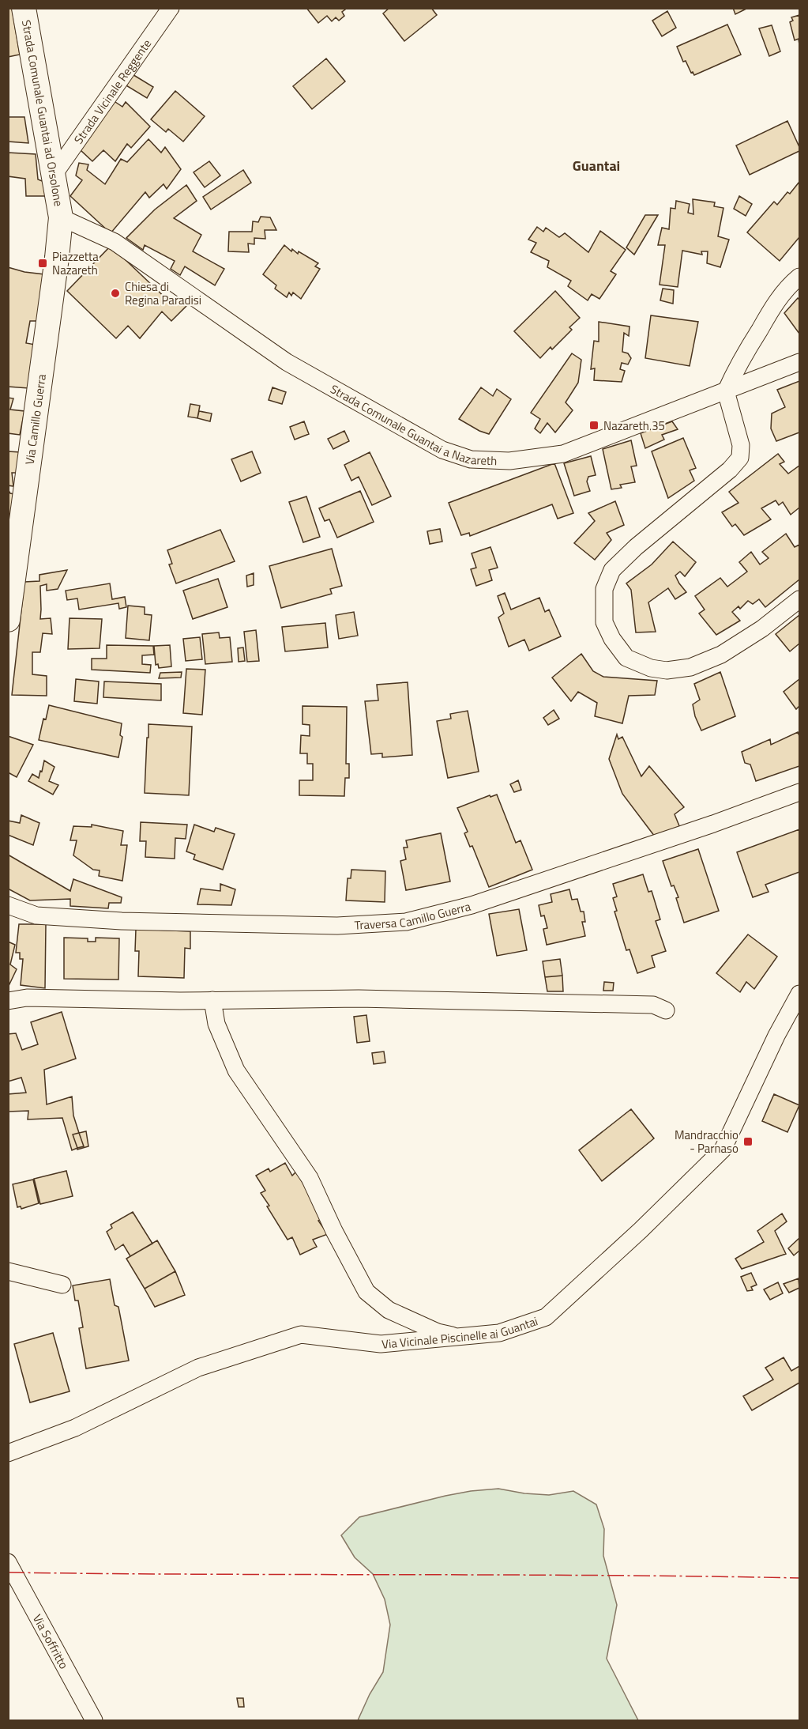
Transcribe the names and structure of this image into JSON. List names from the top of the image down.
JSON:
{
  "streets": {
    "street": [
      "Strada Vicinale Reggente",
      "Strada Comunale Guantai ad Orsolone",
      "Via Camillo Guerra",
      "Strada Comunale Guantai a Nazareth",
      "Traversa Camillo Guerra",
      "Via Vicinale Piscinelle ai Guantai",
      "Via Soffritto"
    ]
  },
  "crossings": [
    ["Strada Vicinale Reggente", "Strada Comunale Guantai ad Orsolone"],
    ["Strada Comunale Guantai ad Orsolone", "Via Camillo Guerra"],
    ["Strada Comunale Guantai ad Orsolone", "Strada Comunale Guantai a Nazareth"],
    ["Via Camillo Guerra", "Strada Comunale Guantai a Nazareth"]
  ],
  "districts": ["Guantai"],
  "places": {
    "transit": ["Piazzetta Nazareth", "Nazareth 35", "Mandracchio - Parnaso"],
    "other": ["Chiesa di Regina Paradisi"]
  }
}
